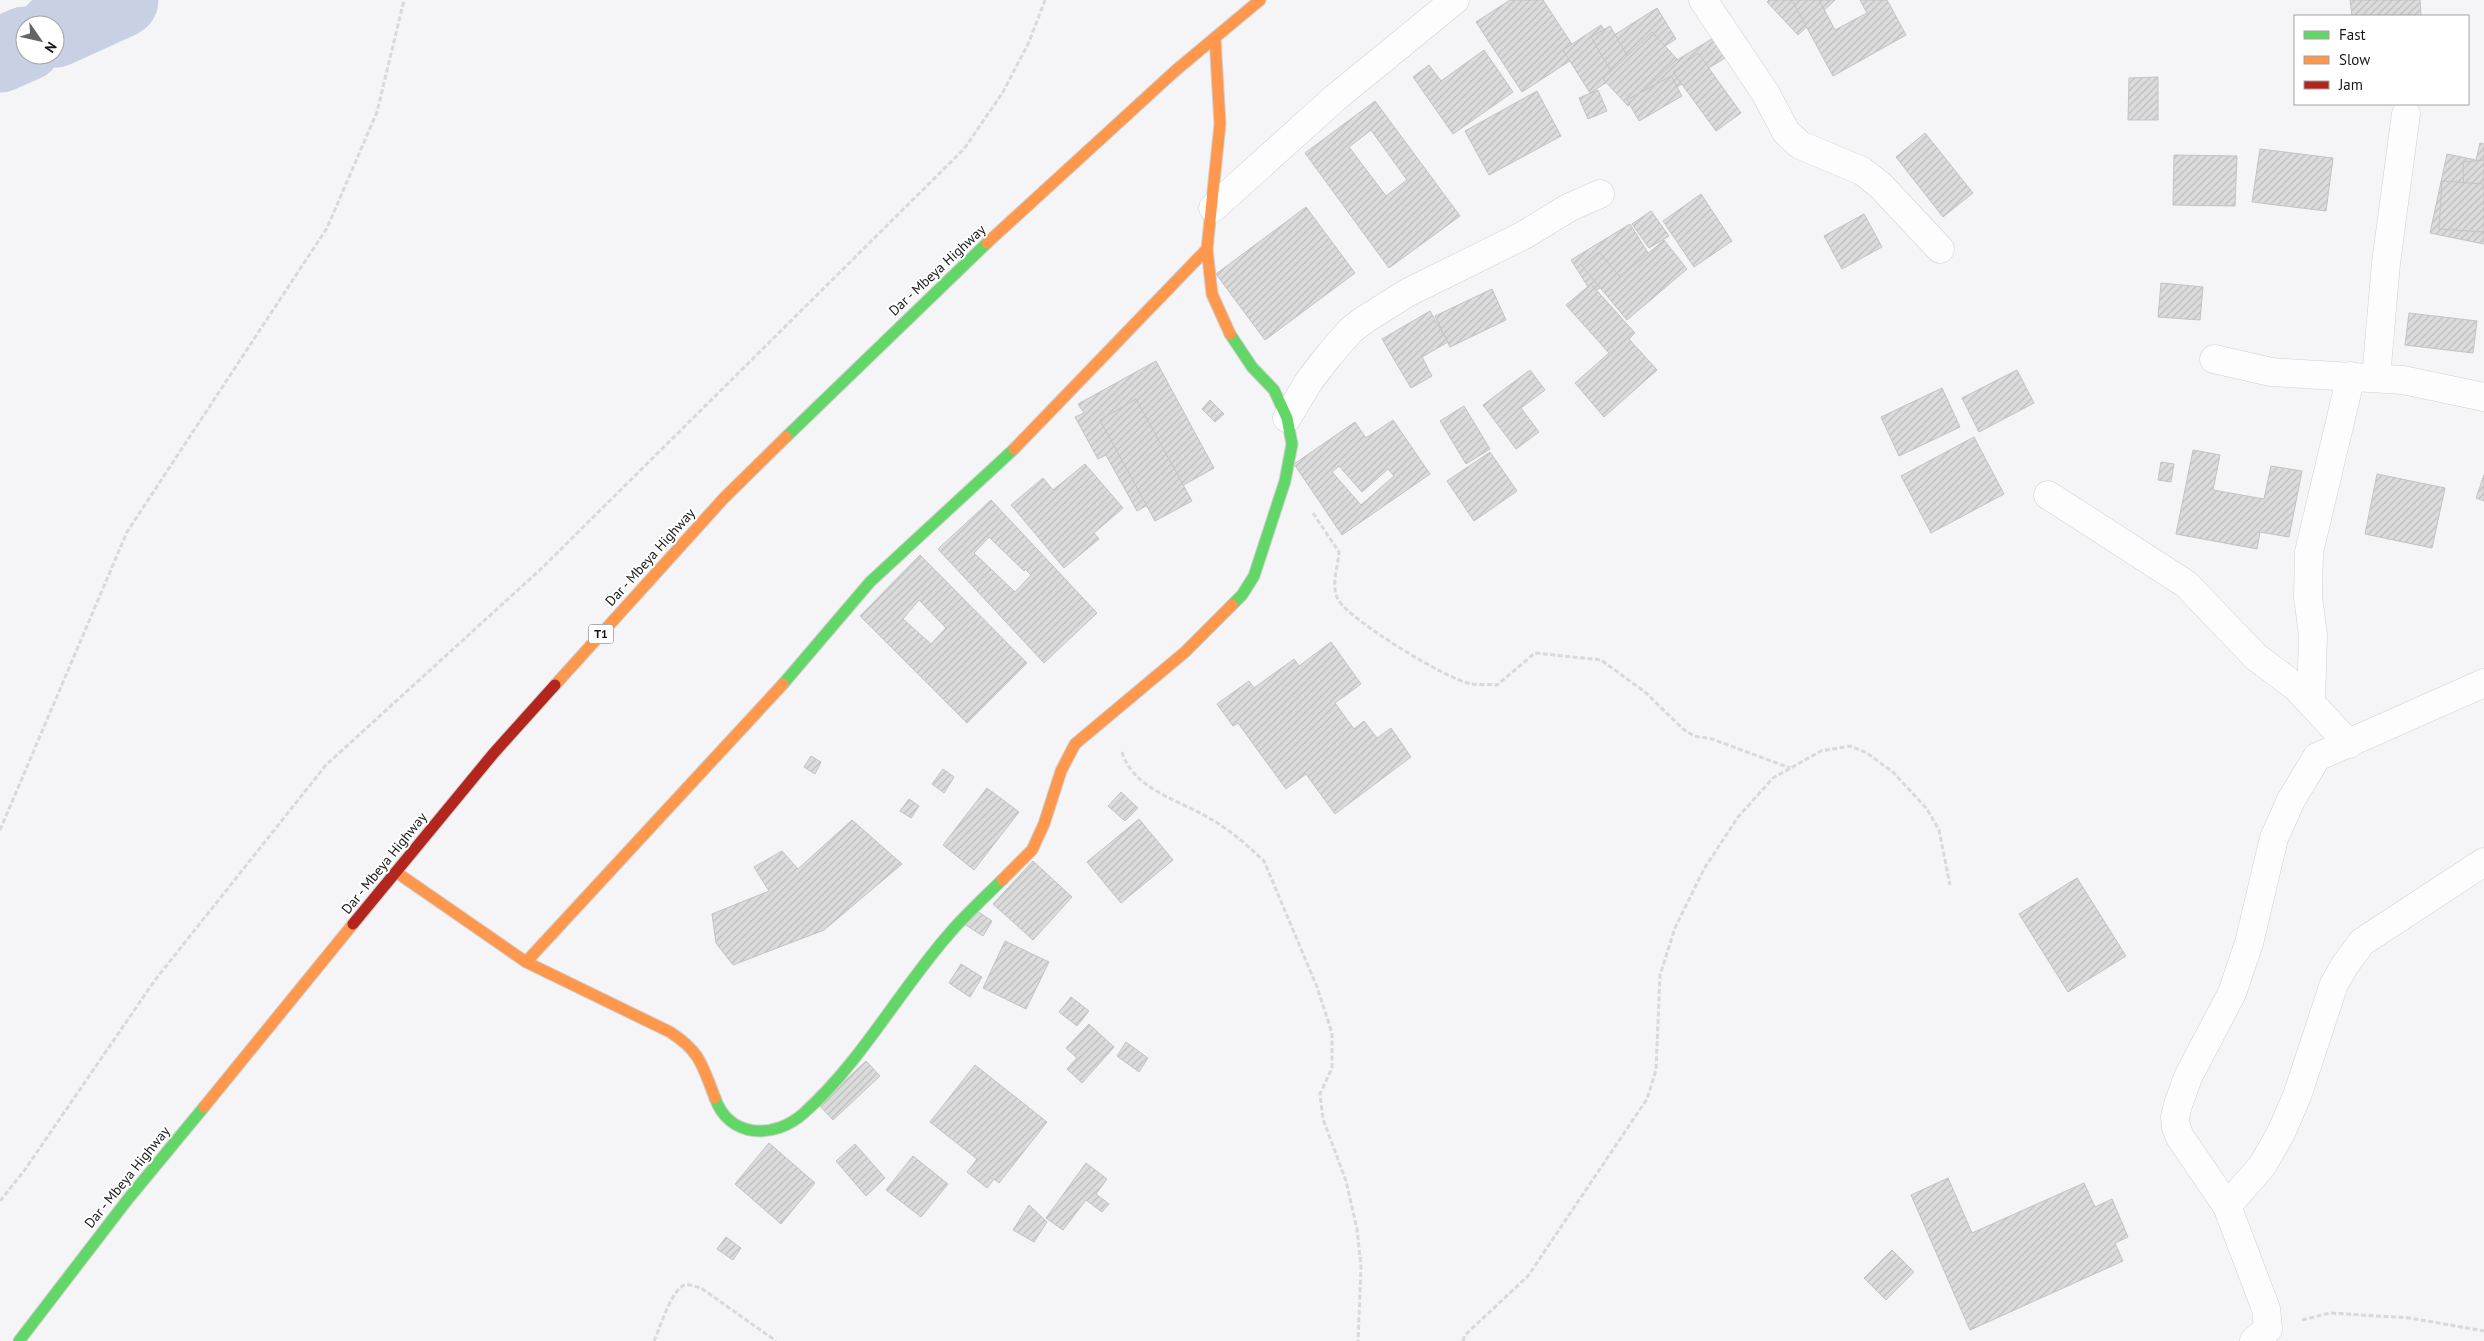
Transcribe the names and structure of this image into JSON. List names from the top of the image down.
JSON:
{
  "streets": {
    "main road": ["Dar - Mbeya Highway", "T1"]
  },
  "legend": ["Fast", "Slow", "Jam"],
  "north": "bottom right"
}
